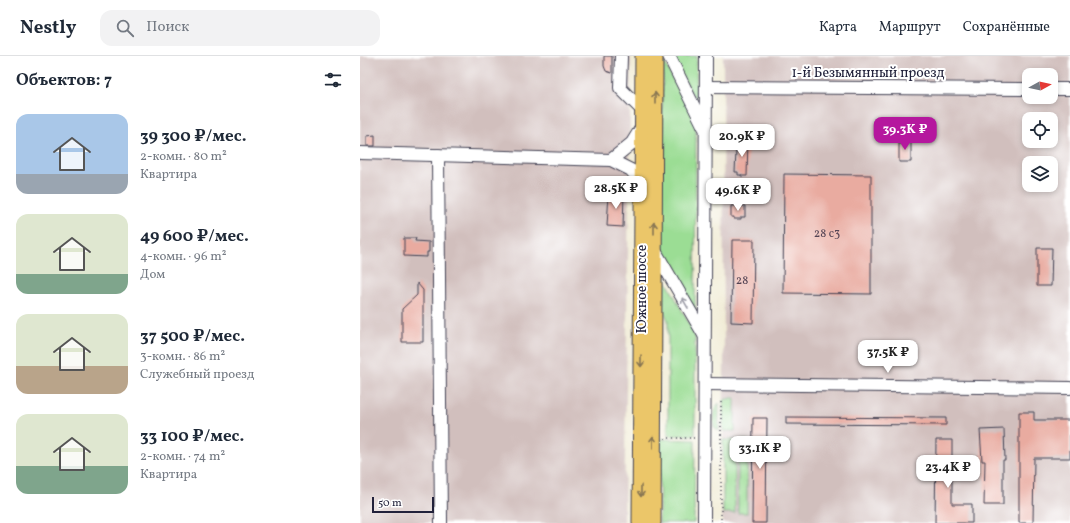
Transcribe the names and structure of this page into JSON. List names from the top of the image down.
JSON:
{
  "streets": {
    "main road": ["Южное шоссе"],
    "street": ["1-й Безымянный проезд"]
  },
  "house_numbers": ["28 с3", "28"],
  "scale_bar": "50 m",
  "north": "right",
  "page": {
    "header": "Nestly",
    "search": "Поиск",
    "nav": ["Карта", "Маршрут", "Сохранённые"],
    "heading": "Объектов: 7",
    "list": [
      {
        "name": "39 300 ₽/мес.",
        "note": "2-комн. · 80 m² · Квартира"
      },
      {
        "name": "49 600 ₽/мес.",
        "note": "4-комн. · 96 m² · Дом"
      },
      {
        "name": "37 500 ₽/мес.",
        "note": "3-комн. · 86 m² · Служебный проезд"
      },
      {
        "name": "33 100 ₽/мес.",
        "note": "2-комн. · 74 m² · Квартира"
      }
    ],
    "price": [
      "39.3K ₽",
      "20.9K ₽",
      "28.5K ₽",
      "49.6K ₽",
      "37.5K ₽",
      "33.1K ₽",
      "23.4K ₽"
    ],
    "scale": "50 m"
  }
}
